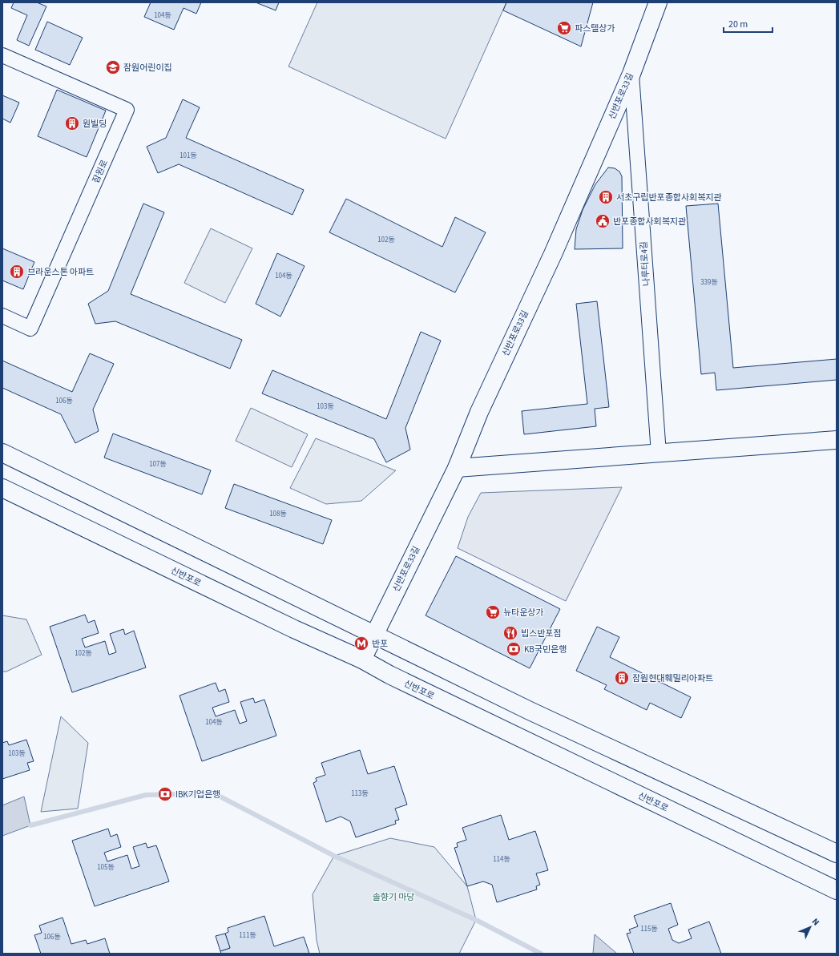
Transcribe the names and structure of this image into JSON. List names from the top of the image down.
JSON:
{
  "streets": {
    "main road": ["신반포로33길", "신반포로"],
    "street": ["잠원로", "나루터로4길"]
  },
  "crossings": [
    ["신반포로33길", "나루터로4길"],
    ["신반포로33길", "신반포로"]
  ],
  "parks": ["솔향기 마당"],
  "places": {
    "supermarket": ["파스텔상가", "뉴타운상가"],
    "school or university": ["잠원어린이집"],
    "building": [
      "원빌딩",
      "서초구립반포종합사회복지관",
      "브라운스톤 아파트",
      "잠원현대훼밀리아파트"
    ],
    "public building": ["반포종합사회복지관"],
    "restaurant": ["빕스반포점"],
    "metro station": ["반포"],
    "bank": ["KB국민은행", "IBK기업은행"]
  },
  "house_numbers": [
    "104동",
    "101동",
    "102동",
    "104동",
    "339동",
    "106동",
    "103동",
    "107동",
    "108동",
    "102동",
    "104동",
    "103동",
    "113동",
    "114동",
    "105동",
    "115동",
    "111동",
    "106동"
  ],
  "scale_bar": "20 m",
  "north": "top right"
}
